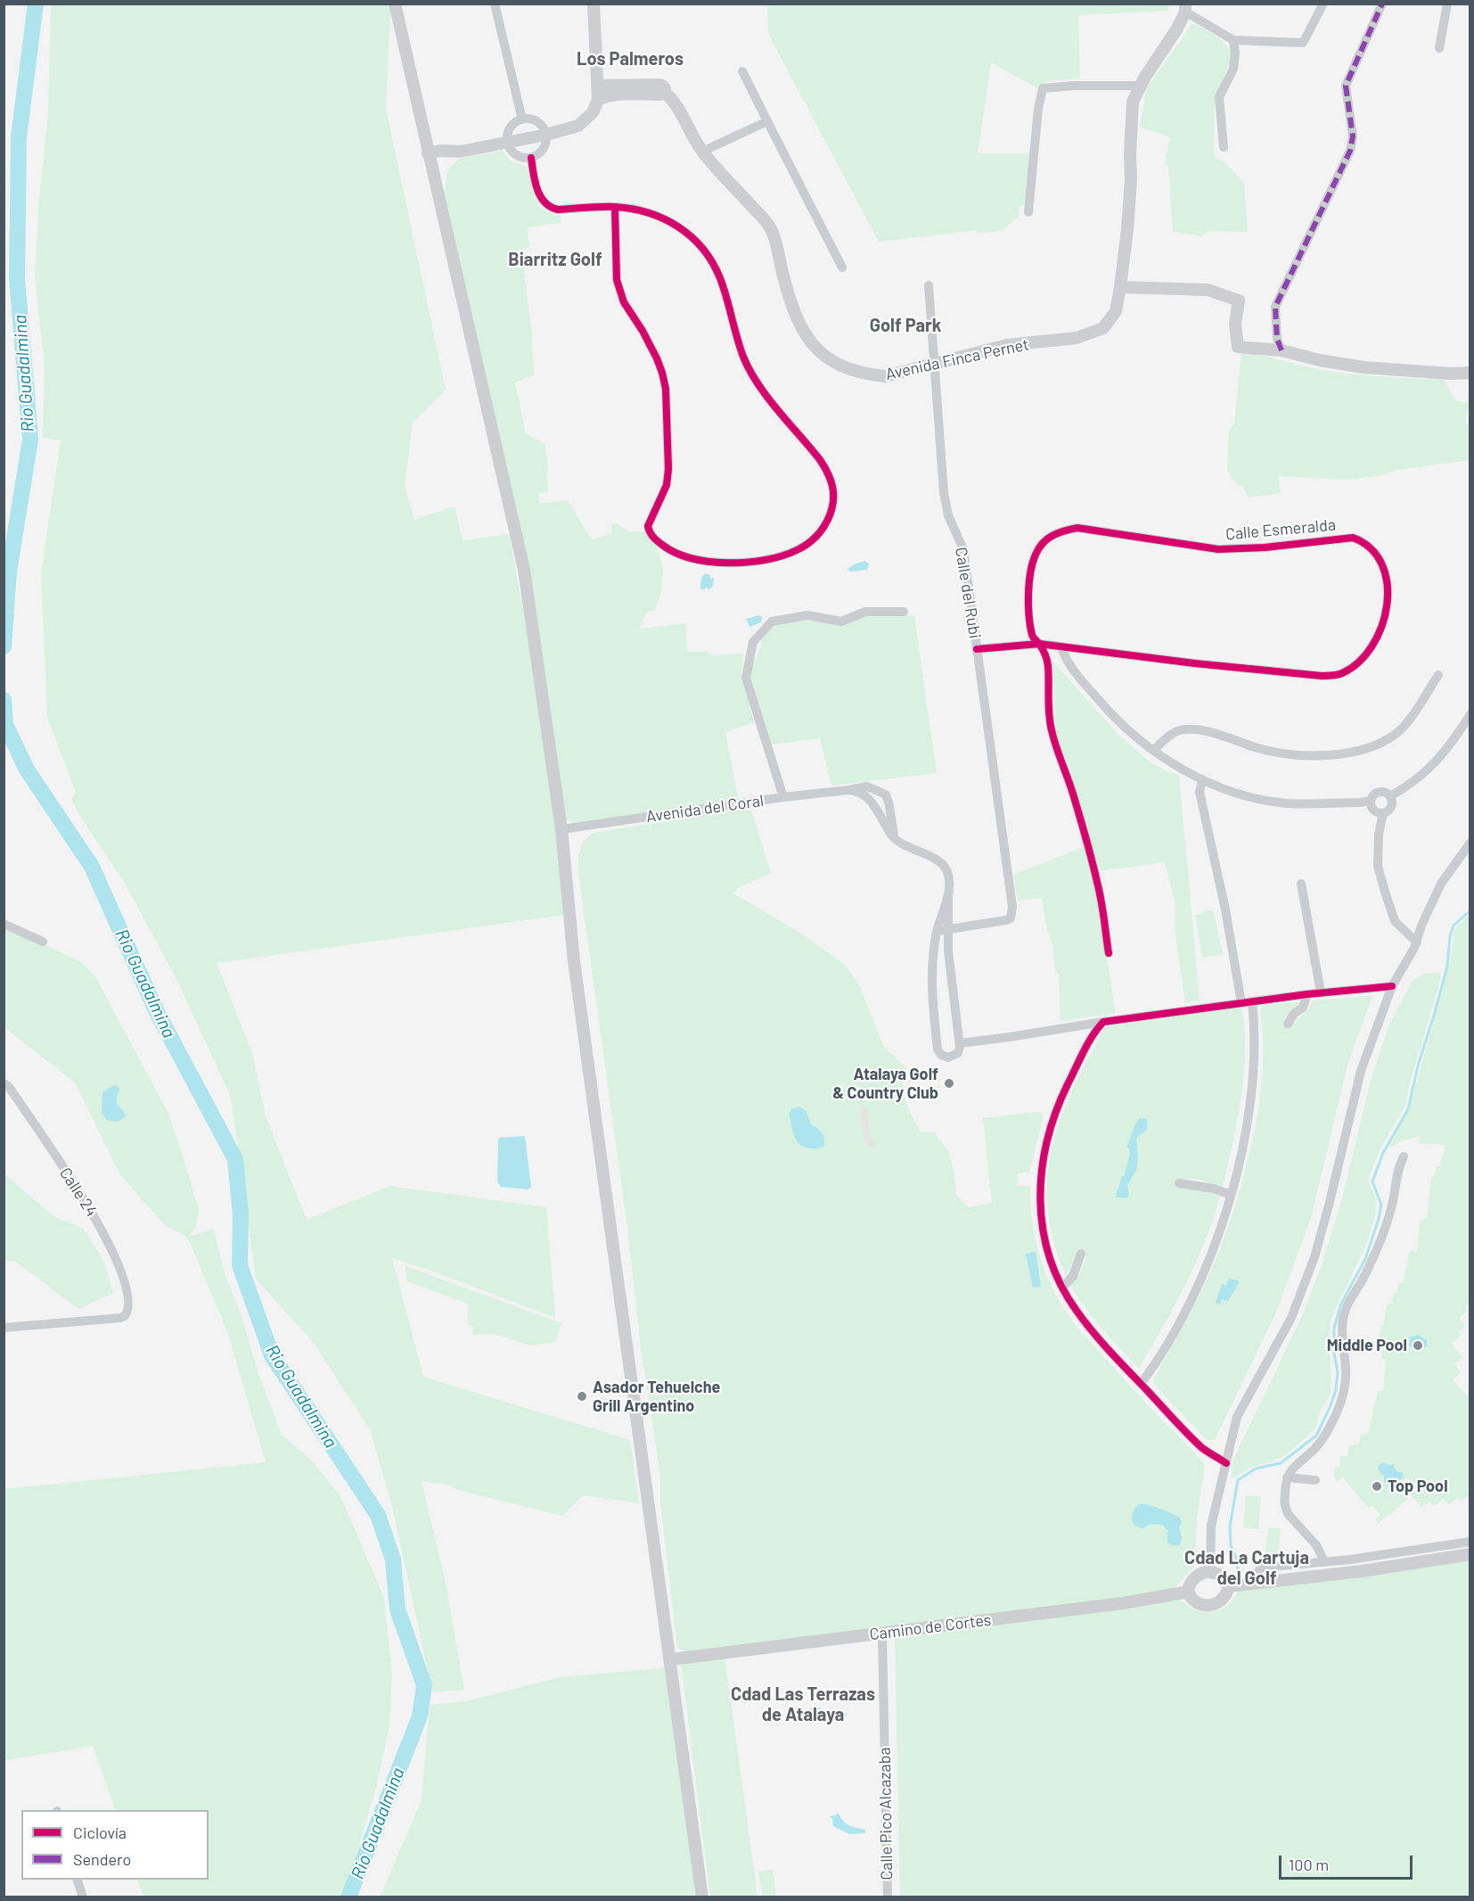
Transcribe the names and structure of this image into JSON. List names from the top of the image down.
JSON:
{
  "streets": {
    "street": [
      "Avenida Finca Pernet",
      "Calle Esmeralda",
      "Calle del Rubi",
      "Avenida del Coral",
      "Calle 24",
      "Camino de Cortes",
      "Calle Pico Alcazaba"
    ]
  },
  "crossings": [
    ["Avenida Finca Pernet", "Calle del Rubi"],
    ["Calle Esmeralda", "Calle del Rubi"],
    ["Camino de Cortes", "Calle Pico Alcazaba"]
  ],
  "districts": [
    "Los Palmeros",
    "Biarritz Golf",
    "Golf Park",
    "Cdad La Cartuja del Golf",
    "Cdad Las Terrazas de Atalaya"
  ],
  "water": ["Rio Guadalmina"],
  "places": [
    "Atalaya Golf & Country Club",
    "Middle Pool",
    "Asador Tehuelche Grill Argentino",
    "Top Pool"
  ],
  "legend": ["Ciclovía", "Sendero"],
  "scale_bar": "100 m"
}
